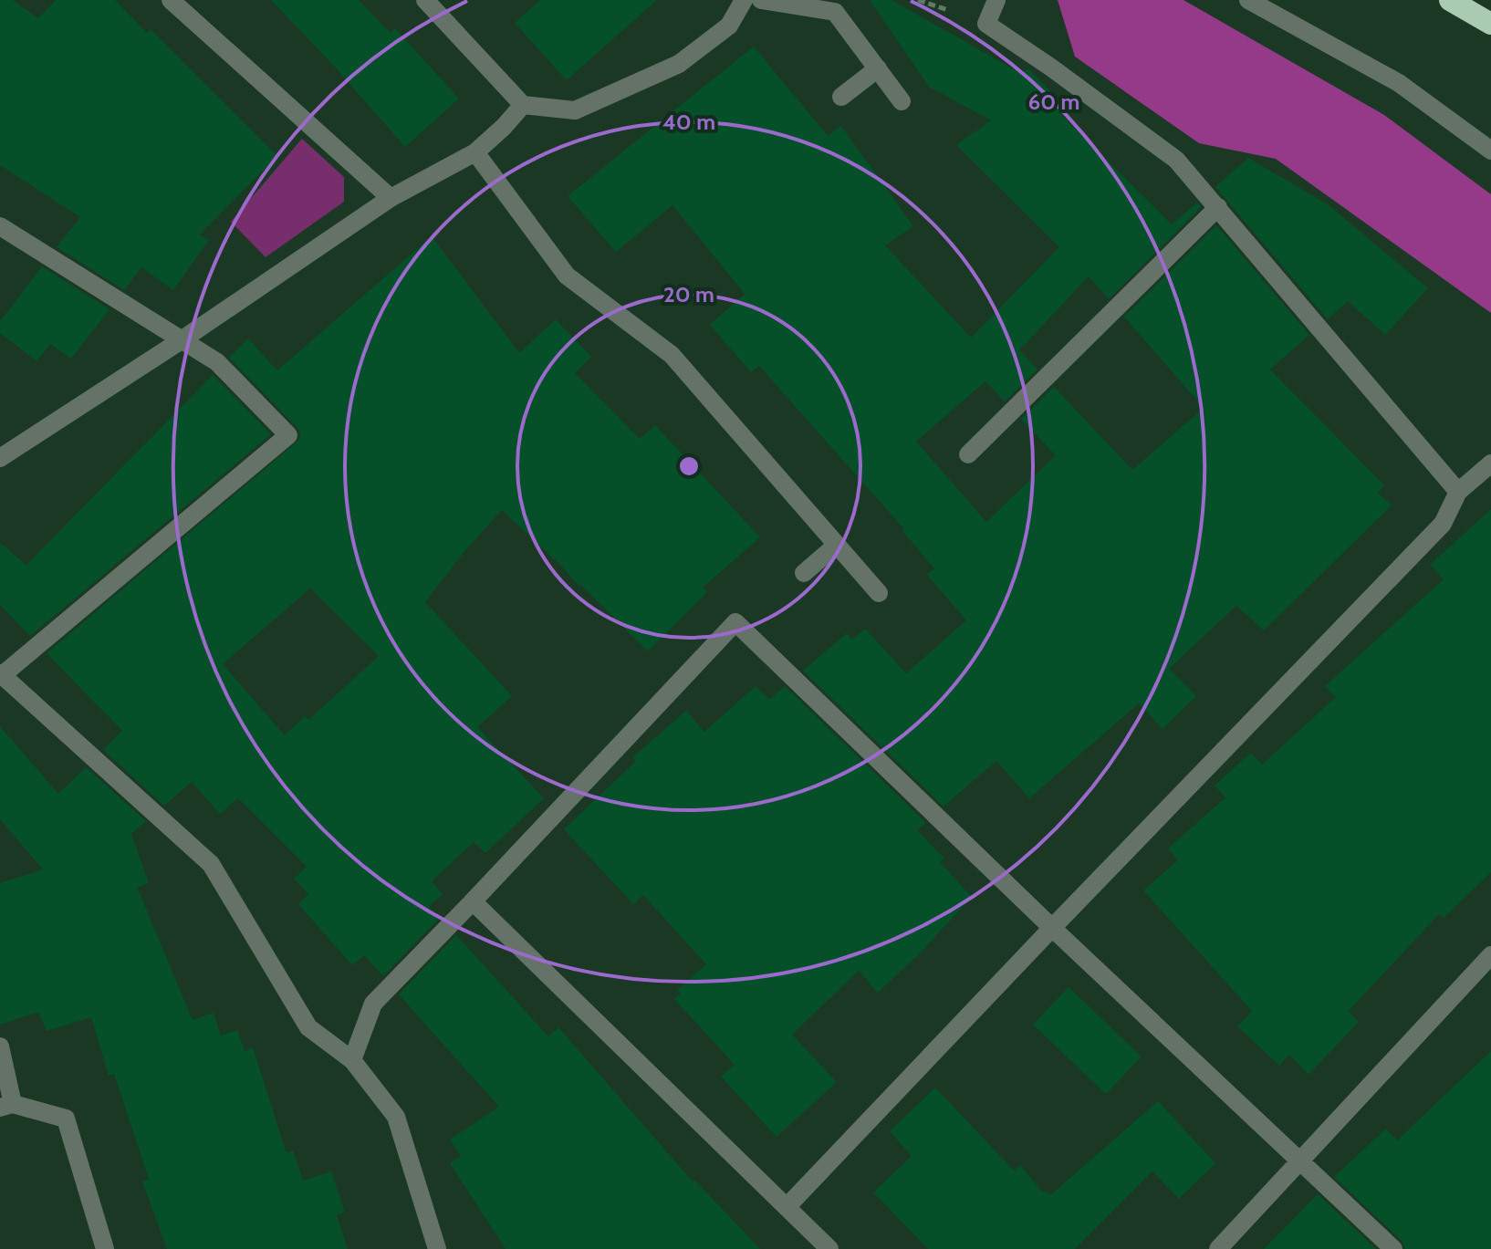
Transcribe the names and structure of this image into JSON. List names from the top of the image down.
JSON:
{
  "rings": ["60 m", "40 m", "20 m"]
}
